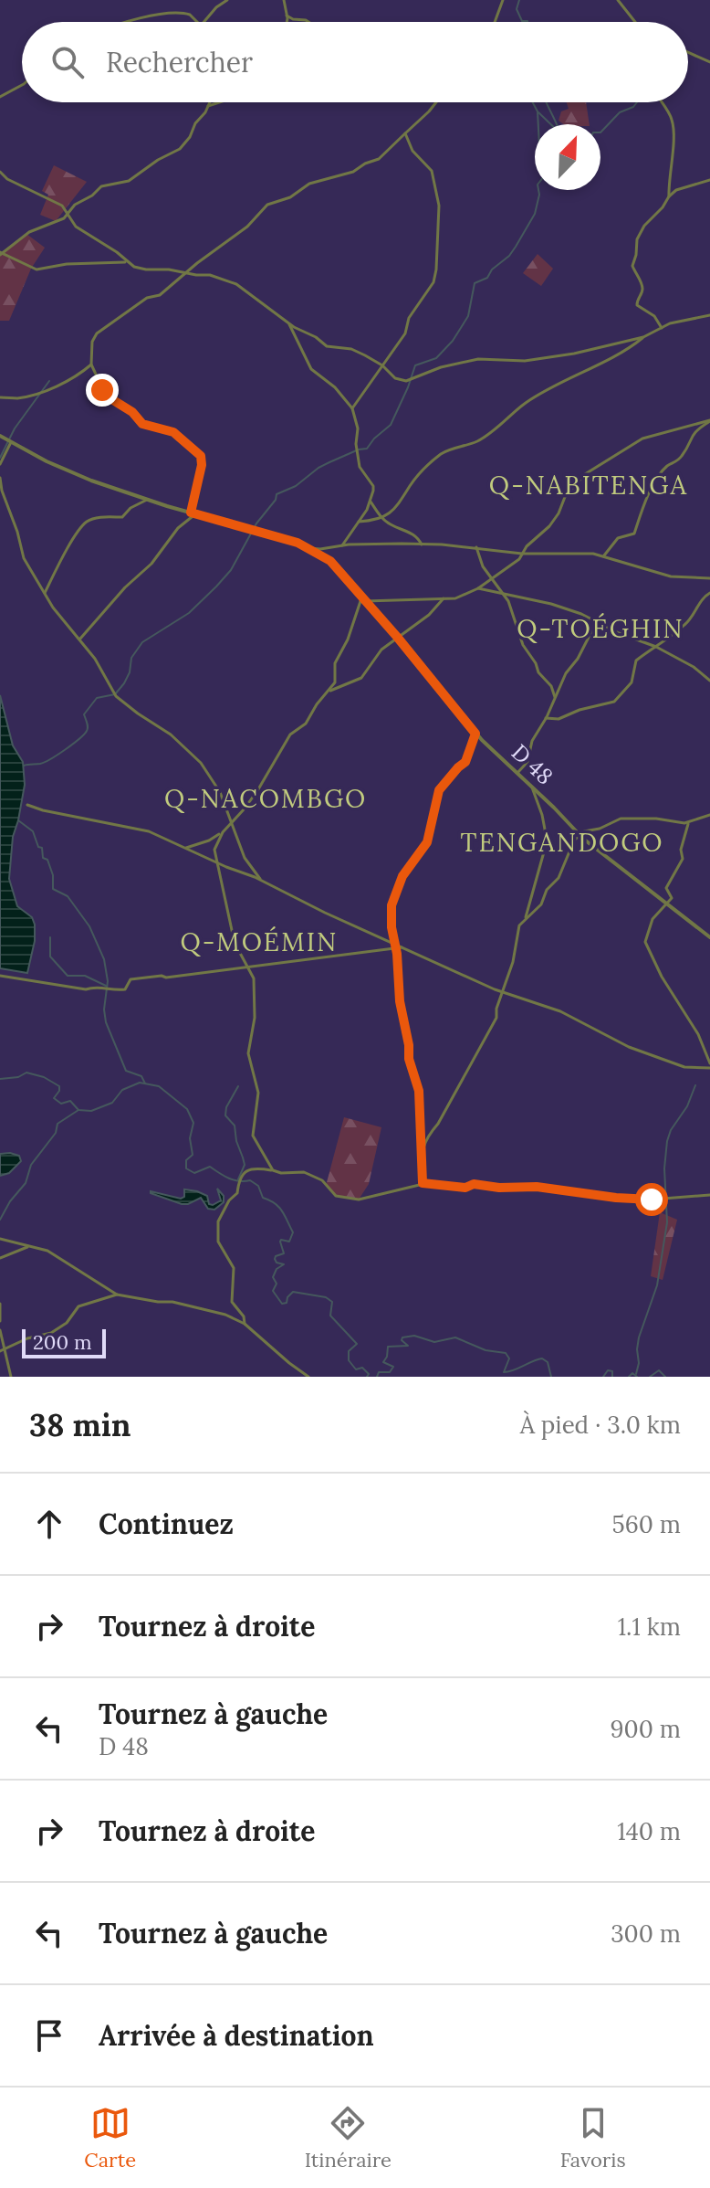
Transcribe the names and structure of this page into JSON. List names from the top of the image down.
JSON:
{
  "streets": {
    "street": ["D 48"]
  },
  "districts": [
    "Q-NABITENGA",
    "Q-TOÉGHIN",
    "Q-NACOMBGO",
    "TENGANDOGO",
    "Q-MOÉMIN"
  ],
  "scale_bar": "200 m",
  "north": "top right",
  "page": {
    "search": "Rechercher",
    "scale": "200 m",
    "heading": ["38 min", "À pied · 3.0 km"],
    "list": [
      ["Continuez", "560 m"],
      ["Tournez à droite", "1.1 km"],
      ["Tournez à gauche", "D 48", "900 m"],
      ["Tournez à droite", "140 m"],
      ["Tournez à gauche", "300 m"],
      "Arrivée à destination"
    ],
    "nav": ["Carte", "Itinéraire", "Favoris"]
  }
}
